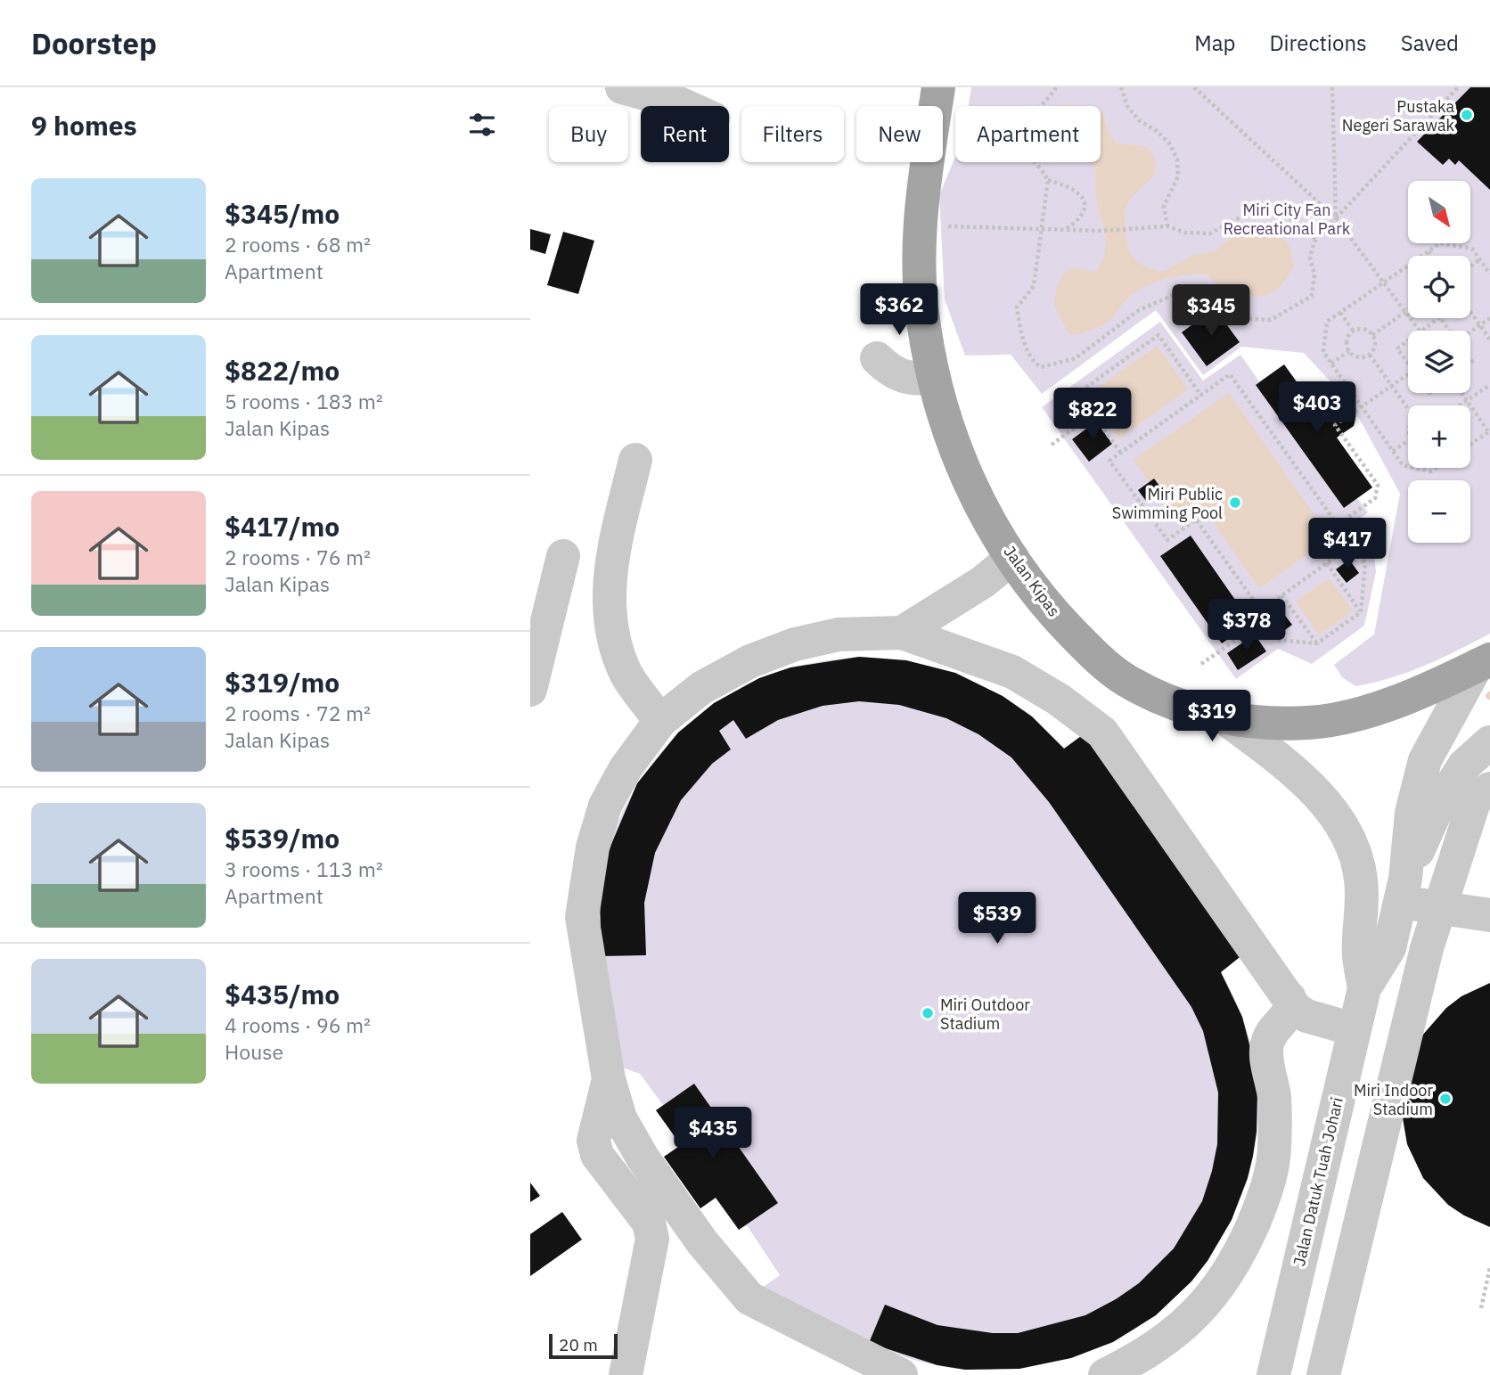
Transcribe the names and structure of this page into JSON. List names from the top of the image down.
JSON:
{
  "streets": {
    "main road": ["Jalan Kipas"],
    "lane": ["Jalan Datuk Tuah Johari"]
  },
  "crossings": [
    ["Jalan Kipas", "Jalan Datuk Tuah Johari"]
  ],
  "parks": ["Miri City Fan Recreational Park"],
  "places": [
    "Pustaka Negeri Sarawak",
    "Miri Public Swimming Pool",
    "Miri Outdoor Stadium",
    "Miri Indoor Stadium"
  ],
  "scale_bar": "20 m",
  "north": "bottom right",
  "page": {
    "header": "Doorstep",
    "nav": ["Map", "Directions", "Saved"],
    "heading": "9 homes",
    "chip": [
      "Buy",
      "Rent",
      "Filters",
      "New",
      "Apartment"
    ],
    "list": [
      {
        "name": "$345/mo",
        "note": "2 rooms · 68 m² · Apartment"
      },
      {
        "name": "$822/mo",
        "note": "5 rooms · 183 m² · Jalan Kipas"
      },
      {
        "name": "$417/mo",
        "note": "2 rooms · 76 m² · Jalan Kipas"
      },
      {
        "name": "$319/mo",
        "note": "2 rooms · 72 m² · Jalan Kipas"
      },
      {
        "name": "$539/mo",
        "note": "3 rooms · 113 m² · Apartment"
      },
      {
        "name": "$435/mo",
        "note": "4 rooms · 96 m² · House"
      }
    ],
    "map_buttons": ["+", "−"],
    "price": [
      "$362",
      "$345",
      "$403",
      "$822",
      "$417",
      "$378",
      "$319",
      "$539",
      "$435"
    ],
    "scale": "20 m"
  }
}
